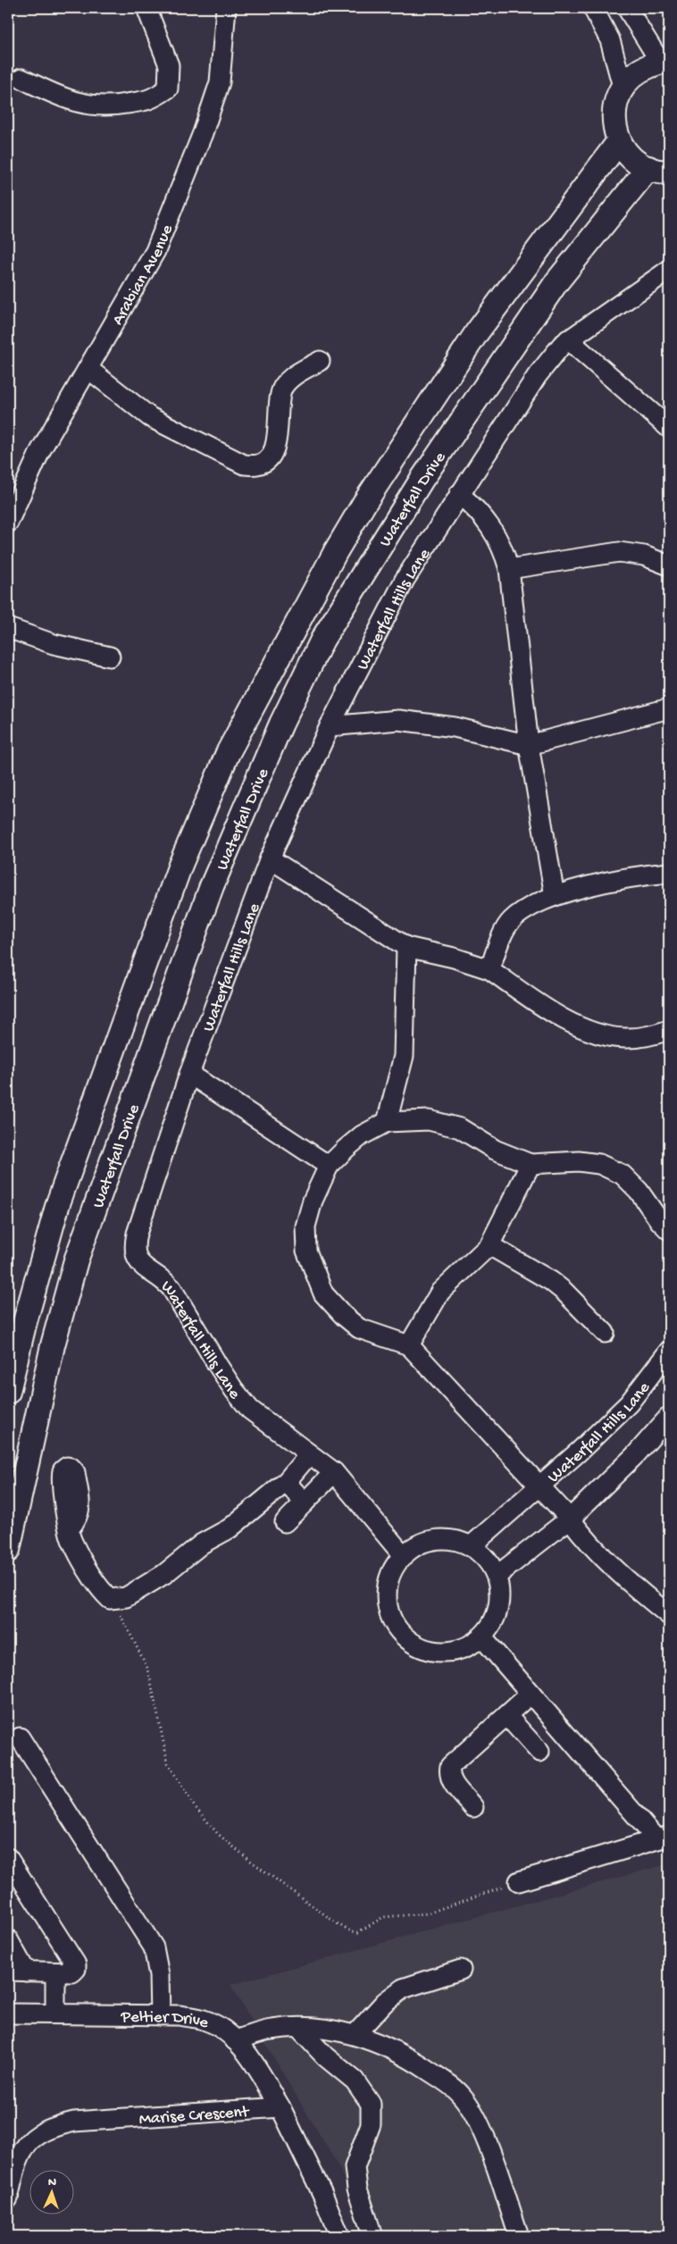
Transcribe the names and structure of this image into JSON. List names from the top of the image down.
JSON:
{
  "streets": {
    "main road": ["Waterfall Drive"],
    "street": [
      "Arabian Avenue",
      "Waterfall Hills Lane",
      "Peltier Drive",
      "Marise Crescent"
    ]
  },
  "crossings": [
    ["Peltier Drive", "Marise Crescent"]
  ],
  "north": "top"
}
